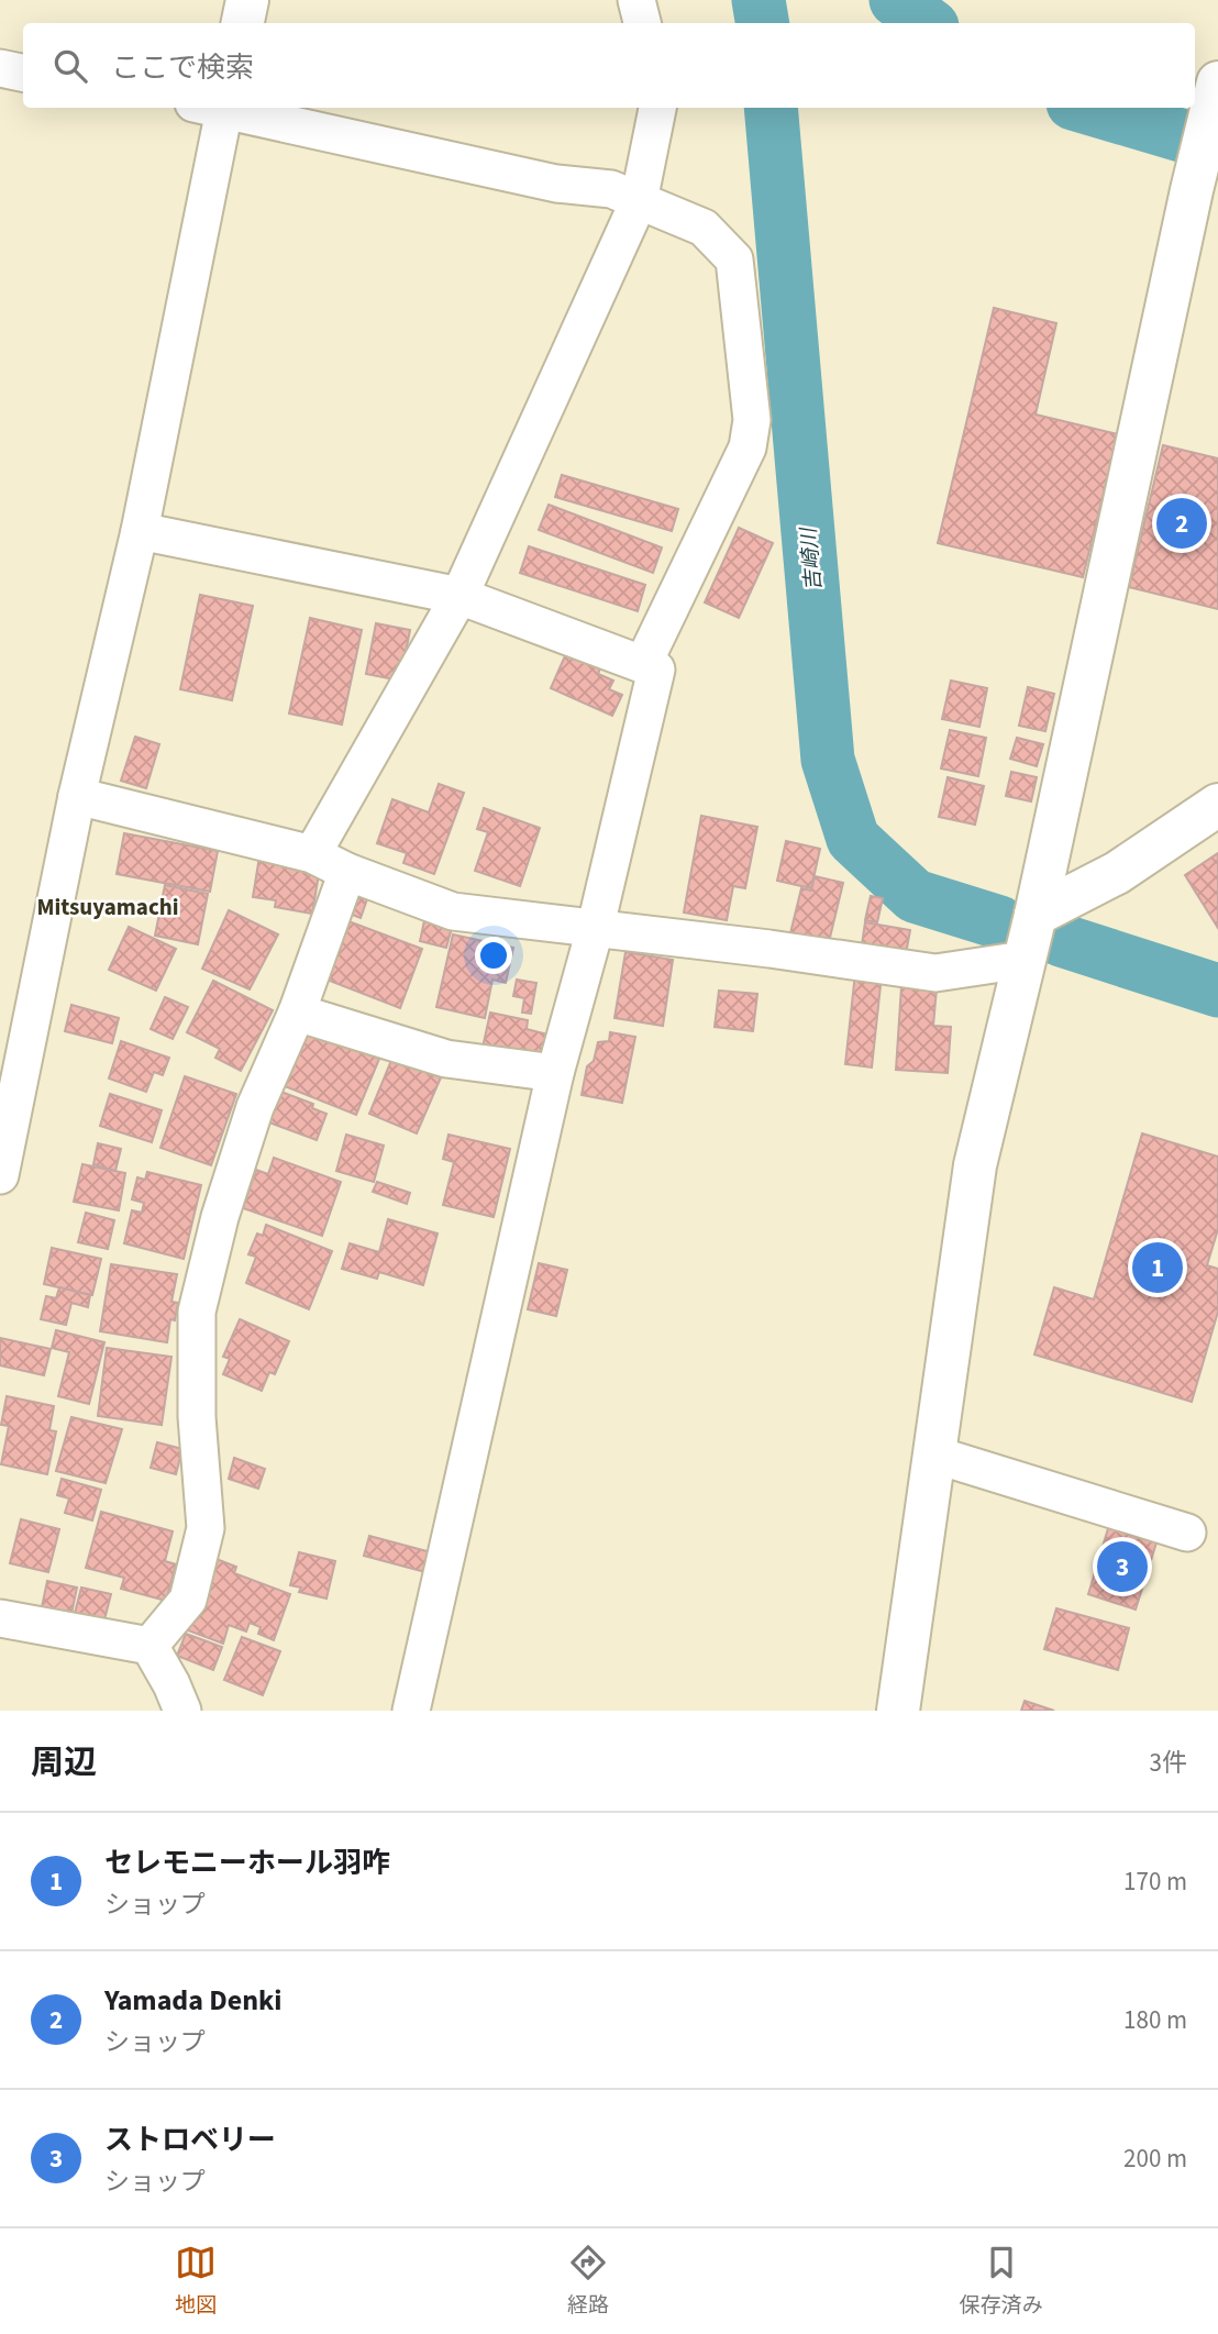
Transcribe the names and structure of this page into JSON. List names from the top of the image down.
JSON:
{
  "districts": ["Mitsuyamachi"],
  "water": ["吉崎川"],
  "page": {
    "search": "ここで検索",
    "pins": ["2", "1", "3"],
    "heading": ["周辺", "3件"],
    "list": [
      {
        "mark": "1",
        "name": "セレモニーホール羽咋",
        "note": "ショップ",
        "value": "170 m"
      },
      {
        "mark": "2",
        "name": "Yamada Denki",
        "note": "ショップ",
        "value": "180 m"
      },
      {
        "mark": "3",
        "name": "ストロベリー",
        "note": "ショップ",
        "value": "200 m"
      }
    ],
    "nav": ["地図", "経路", "保存済み"]
  }
}
